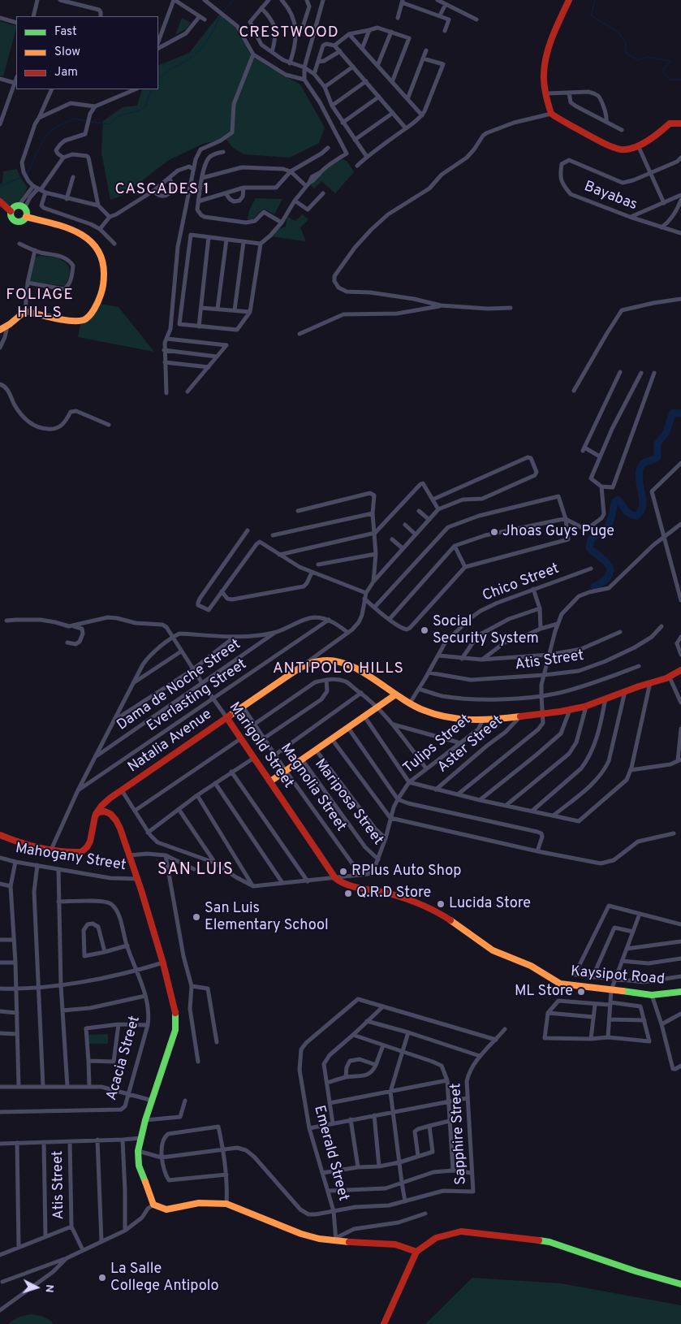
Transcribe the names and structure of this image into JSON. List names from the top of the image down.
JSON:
{
  "streets": {
    "street": [
      "Bayabas",
      "Chico Street",
      "Atis Street",
      "Dama de Noche Street",
      "Everlasting Street",
      "Natalia Avenue",
      "Tulips Street",
      "Aster Street",
      "Marigold Street",
      "Magnolia Street",
      "Mariposa Street",
      "Mahogany Street",
      "Kaysipot Road",
      "Acacia Street",
      "Sapphire Street",
      "Emerald Street"
    ]
  },
  "crossings": [
    ["Chico Street", "Atis Street"],
    ["Dama de Noche Street", "Marigold Street"],
    ["Everlasting Street", "Marigold Street"],
    ["Natalia Avenue", "Marigold Street"],
    ["Natalia Avenue", "Magnolia Street"],
    ["Tulips Street", "Magnolia Street"],
    ["Tulips Street", "Mariposa Street"],
    ["Marigold Street", "Kaysipot Road"],
    ["Sapphire Street", "Emerald Street"]
  ],
  "districts": [
    "CRESTWOOD",
    "CASCADES 1",
    "FOLIAGE HILLS",
    "ANTIPOLO HILLS",
    "SAN LUIS"
  ],
  "places": [
    "Jhoas Guys Puge",
    "Social Security System",
    "RPlus Auto Shop",
    "Q.R.D Store",
    "Lucida Store",
    "San Luis Elementary School",
    "ML Store",
    "La Salle College Antipolo"
  ],
  "legend": ["Fast", "Slow", "Jam"],
  "north": "right"
}
